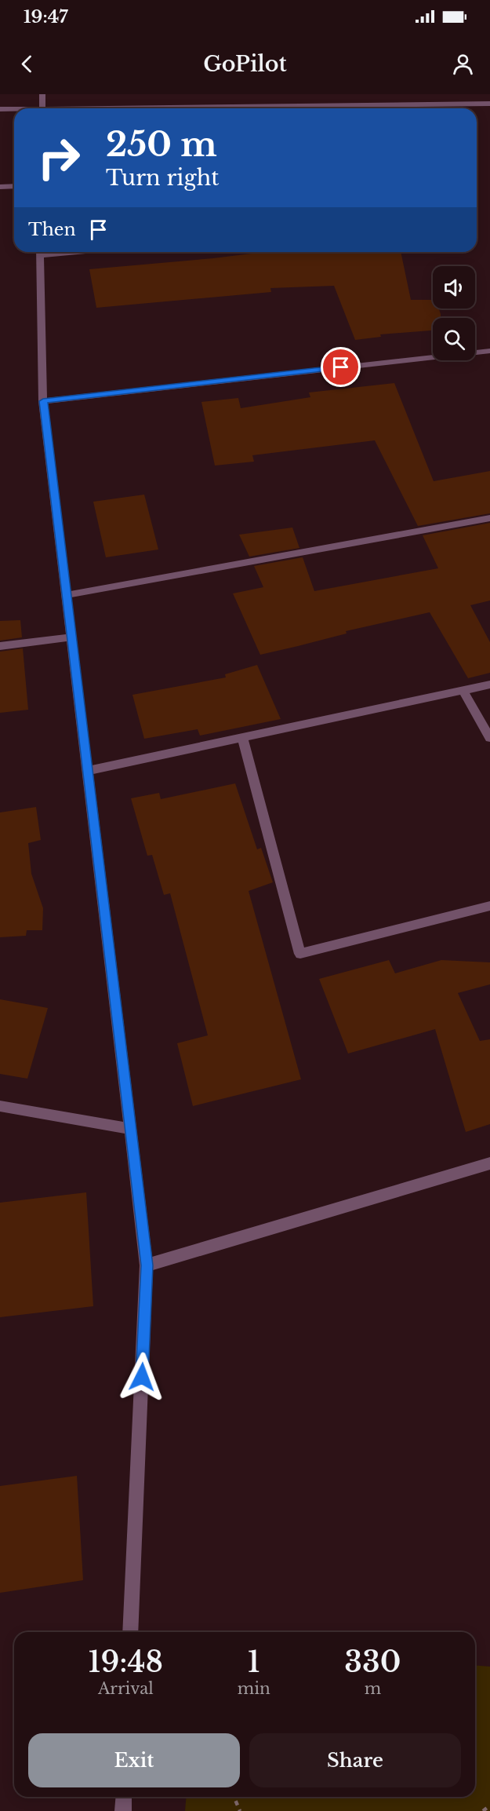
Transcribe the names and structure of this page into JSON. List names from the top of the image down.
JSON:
{
  "page": {
    "status": "19:47",
    "header": "GoPilot",
    "turn": ["250 m", "Turn right"],
    "then": "Then",
    "eta": [
      "19:48",
      "Arrival",
      "1",
      "min",
      "330",
      "m"
    ],
    "buttons": ["Exit", "Share"]
  }
}
